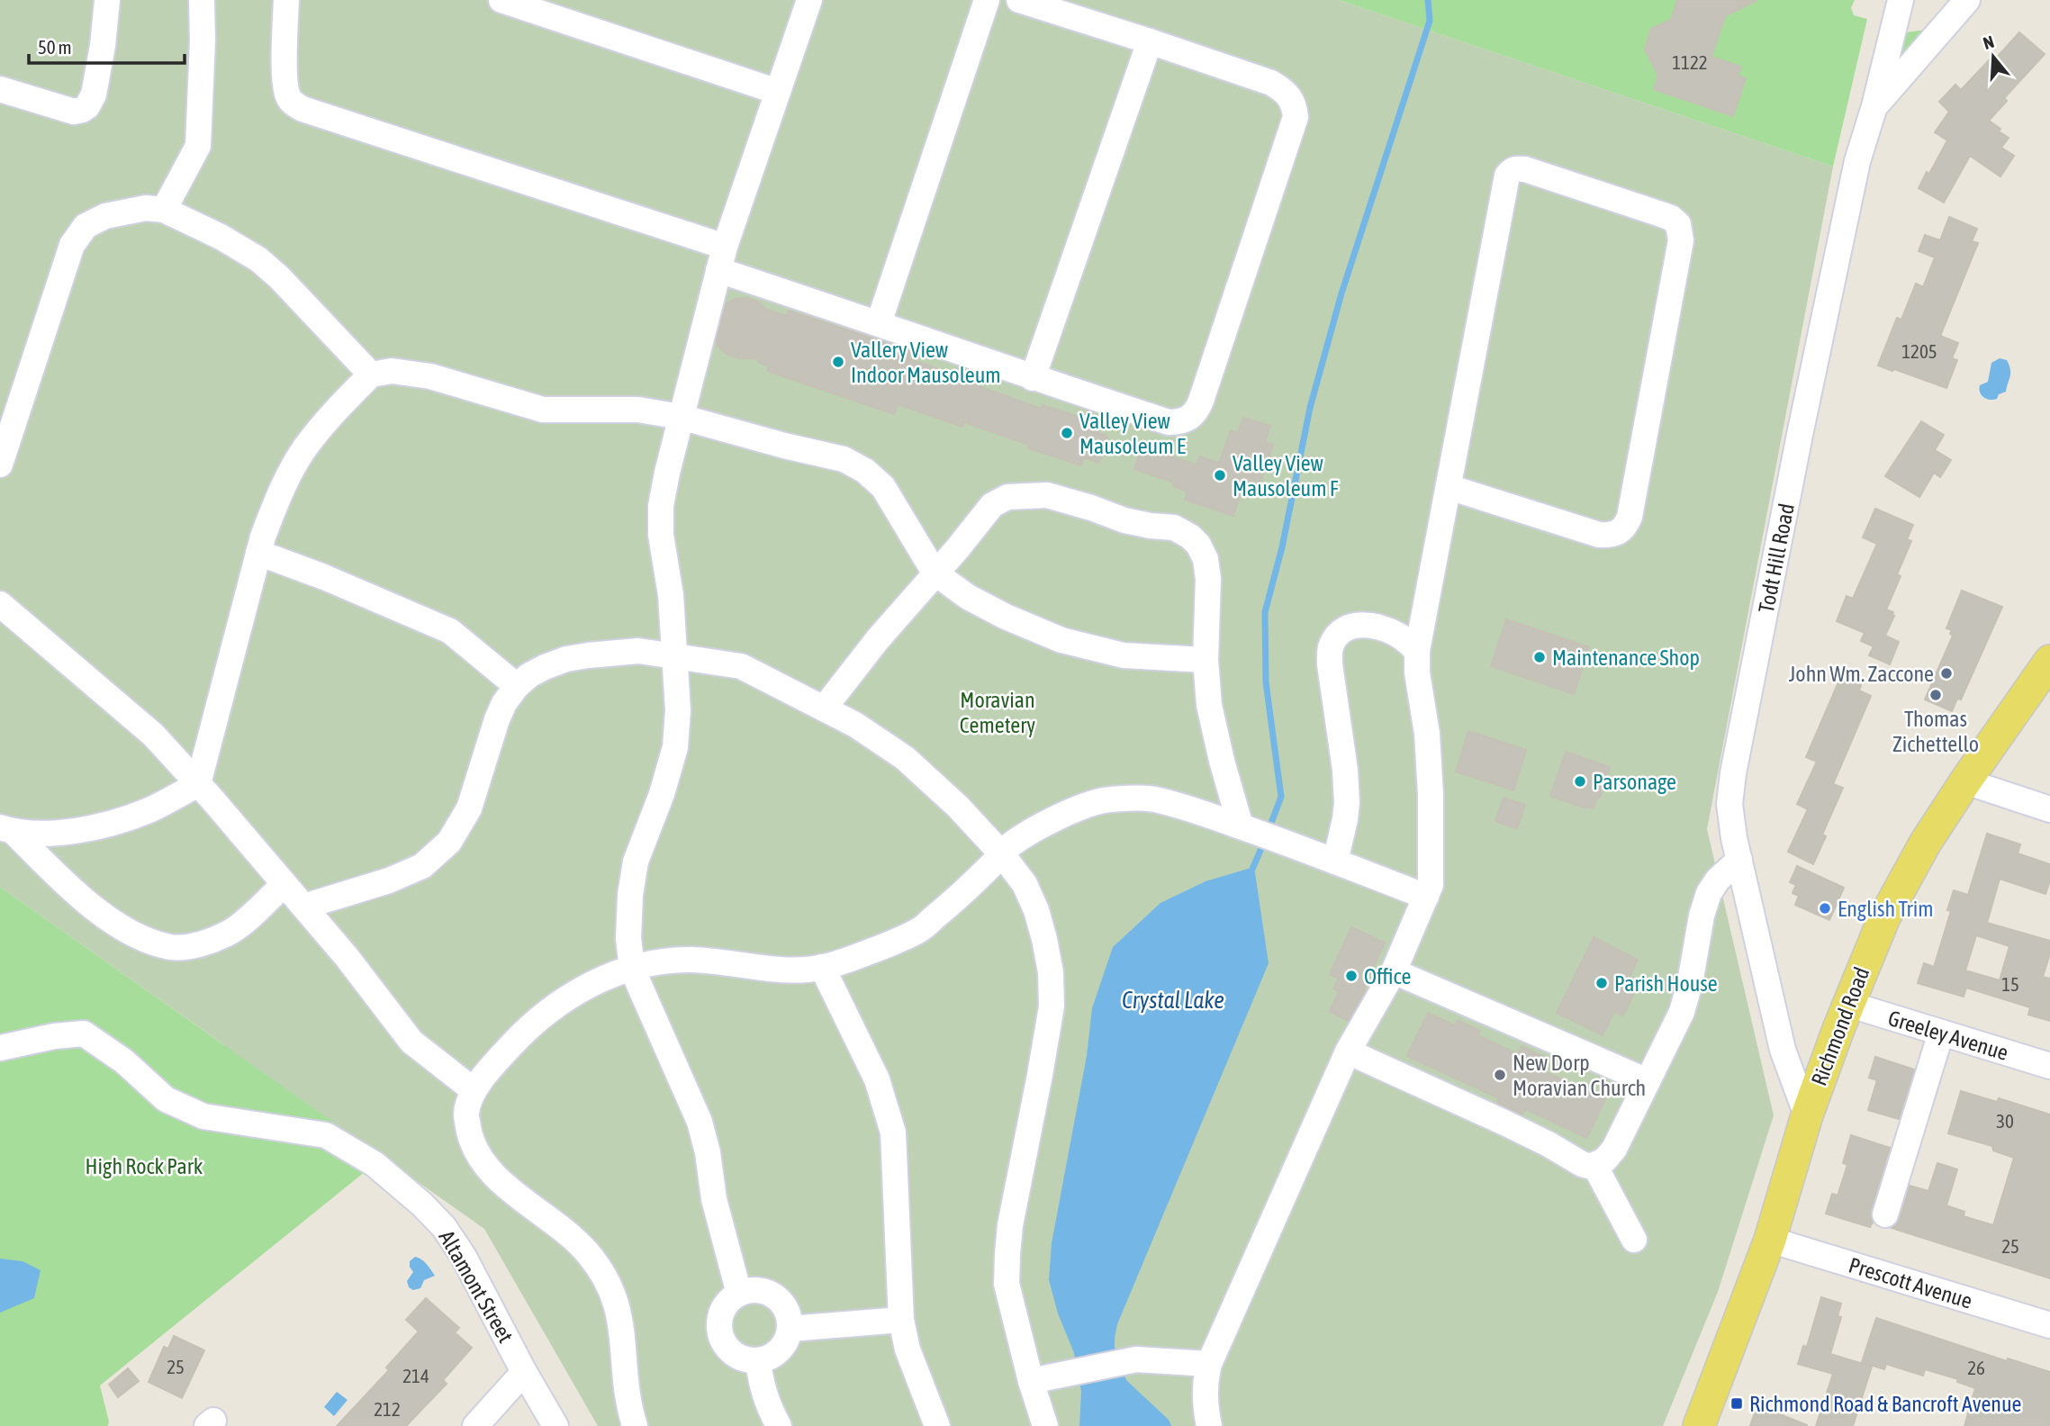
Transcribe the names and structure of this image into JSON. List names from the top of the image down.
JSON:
{
  "streets": {
    "main road": ["Richmond Road"],
    "street": [
      "Todt Hill Road",
      "Greeley Avenue",
      "Prescott Avenue",
      "Altamont Street"
    ]
  },
  "crossings": [
    ["Todt Hill Road", "Richmond Road"],
    ["Richmond Road", "Greeley Avenue"],
    ["Richmond Road", "Prescott Avenue"]
  ],
  "water": ["Crystal Lake"],
  "parks": ["Moravian Cemetery", "High Rock Park"],
  "places": {
    "other": [
      "Vallery View Indoor Mausoleum",
      "Valley View Mausoleum E",
      "Valley View Mausoleum F",
      "Maintenance Shop",
      "John Wm. Zaccone",
      "Thomas Zichettello",
      "Parsonage",
      "English Trim",
      "Office",
      "Parish House",
      "New Dorp Moravian Church"
    ],
    "transit": ["Richmond Road & Bancroft Avenue"]
  },
  "house_numbers": [
    "1122",
    "1205",
    "15",
    "30",
    "25",
    "25",
    "26",
    "214",
    "212"
  ],
  "scale_bar": "50 m",
  "north": "top"
}
